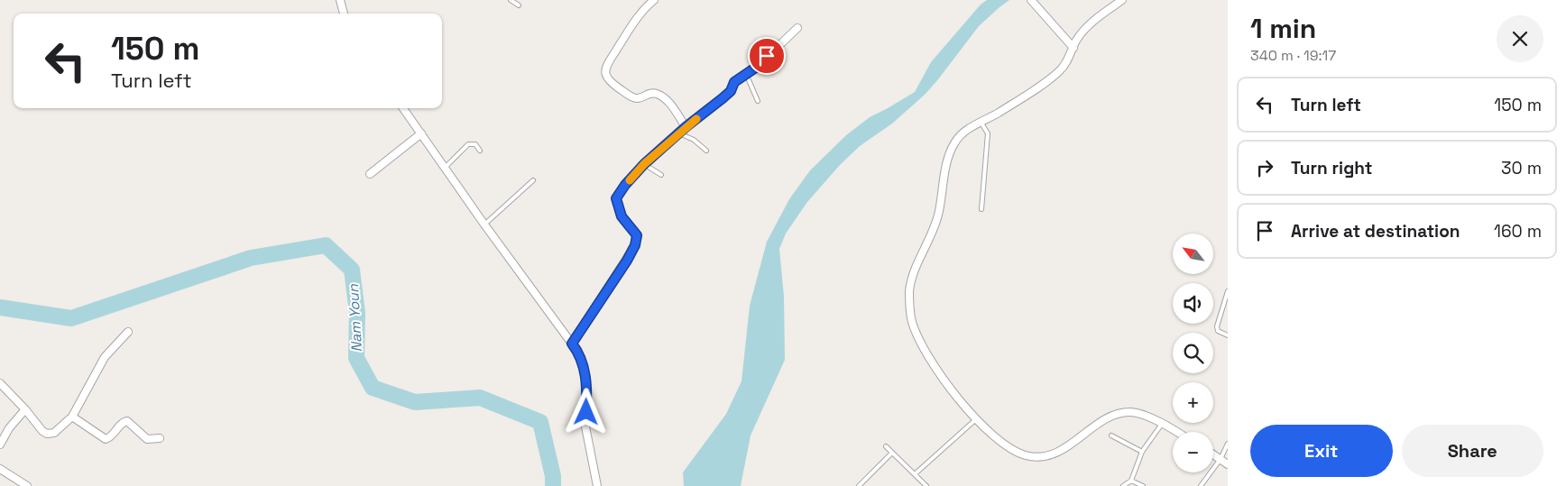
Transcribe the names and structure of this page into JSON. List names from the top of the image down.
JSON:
{
  "water": ["Nam Youn"],
  "north": "top left",
  "page": {
    "heading": ["1 min", "340 m · 19:17"],
    "turn": ["150 m", "Turn left"],
    "list": [
      {
        "name": "Turn left",
        "value": "150 m"
      },
      {
        "name": "Turn right",
        "value": "30 m"
      },
      {
        "name": "Arrive at destination",
        "value": "160 m"
      }
    ],
    "map_buttons": ["+", "−"],
    "buttons": ["Exit", "Share"]
  }
}
